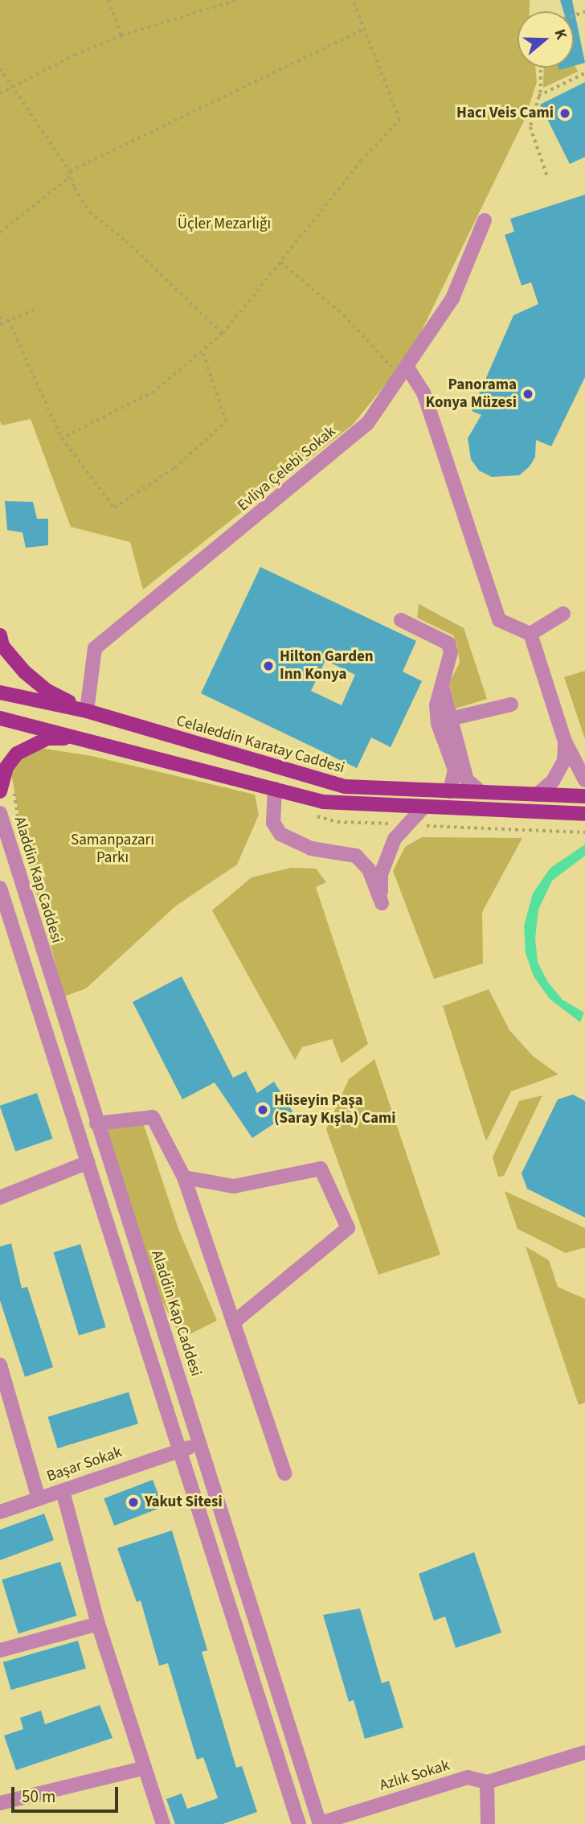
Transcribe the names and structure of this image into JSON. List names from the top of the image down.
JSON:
{
  "streets": {
    "main road": ["Celaleddin Karatay Caddesi"],
    "street": [
      "Evliya Çelebi Sokak",
      "Aladdin Kap Caddesi",
      "Başar Sokak",
      "Azlık Sokak"
    ]
  },
  "crossings": [
    ["Evliya Çelebi Sokak", "Celaleddin Karatay Caddesi"],
    ["Aladdin Kap Caddesi", "Başar Sokak"],
    ["Aladdin Kap Caddesi", "Azlık Sokak"]
  ],
  "parks": ["Üçler Mezarlığı", "Samanpazarı Parkı"],
  "places": [
    "Hacı Veis Cami",
    "Panorama Konya Müzesi",
    "Hilton Garden Inn Konya",
    "Hüseyin Paşa (Saray Kışla) Cami",
    "Yakut Sitesi"
  ],
  "scale_bar": "50 m",
  "north": "right"
}
